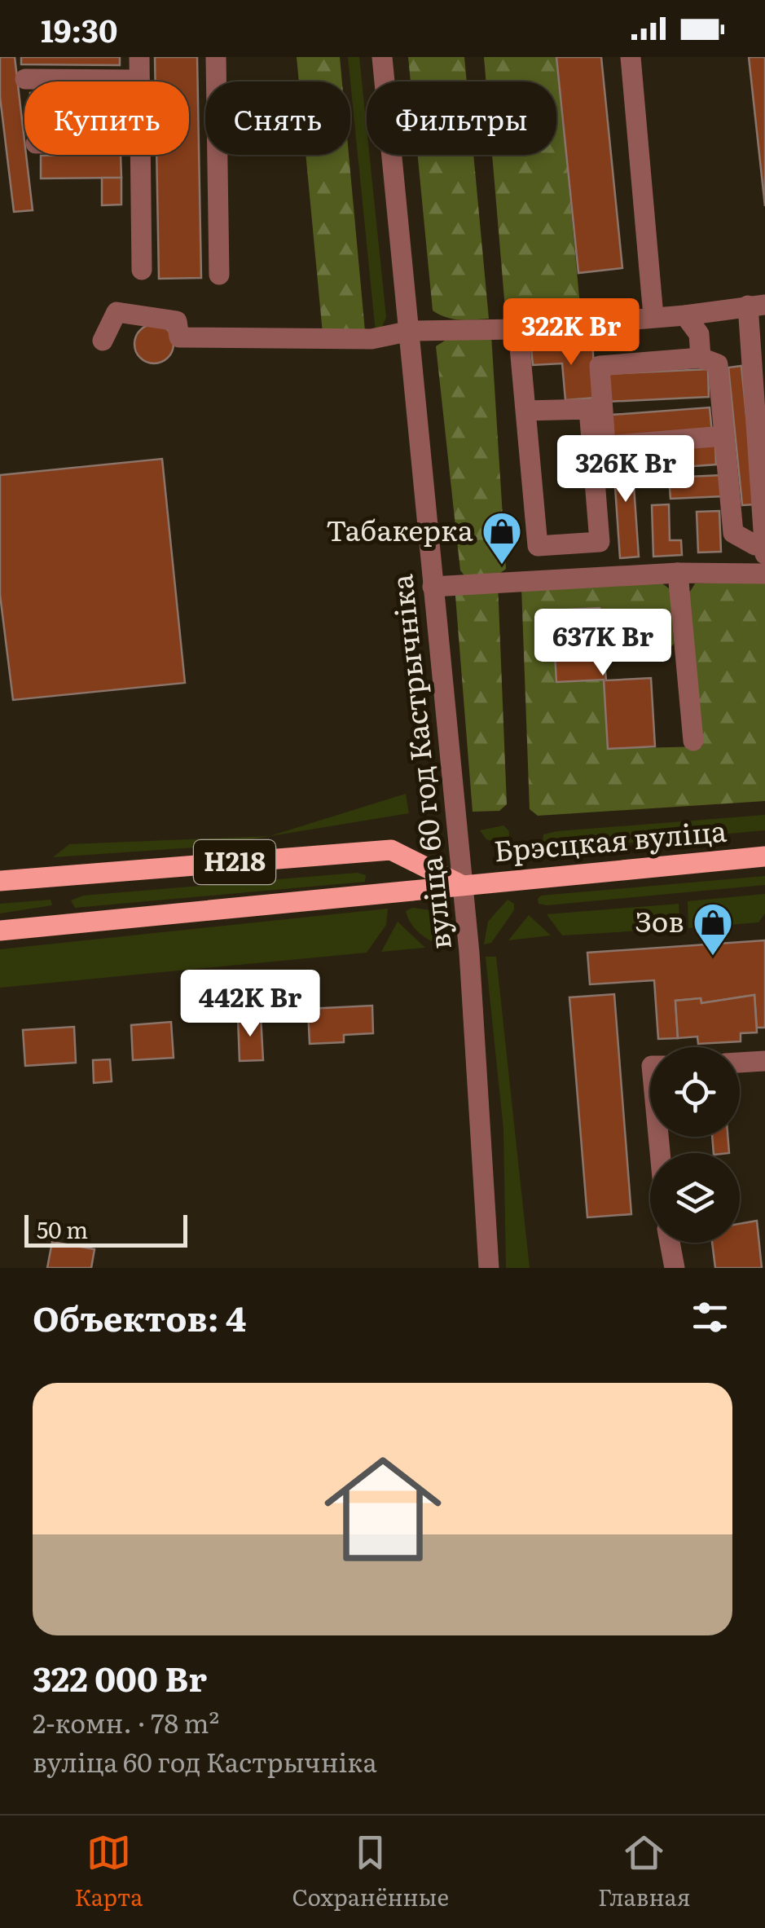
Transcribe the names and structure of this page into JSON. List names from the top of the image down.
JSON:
{
  "streets": {
    "main road": ["Брэсцкая вуліца", "Н218"],
    "street": ["вуліца 60 год Кастрычніка"]
  },
  "crossings": [
    ["вуліца 60 год Кастрычніка", "Брэсцкая вуліца"]
  ],
  "places": {
    "shop": ["Табакерка", "Зов"]
  },
  "scale_bar": "50 m",
  "page": {
    "status": "19:30",
    "chip": ["Купить", "Снять", "Фильтры"],
    "price": [
      "322K Br",
      "326K Br",
      "637K Br",
      "442K Br"
    ],
    "scale": "50 m",
    "heading": "Объектов: 4",
    "list": [
      {
        "name": "322 000 Br",
        "note": "2-комн. · 78 m² · вуліца 60 год Кастрычніка"
      }
    ],
    "tabs": ["Карта", "Сохранённые", "Главная"]
  }
}
